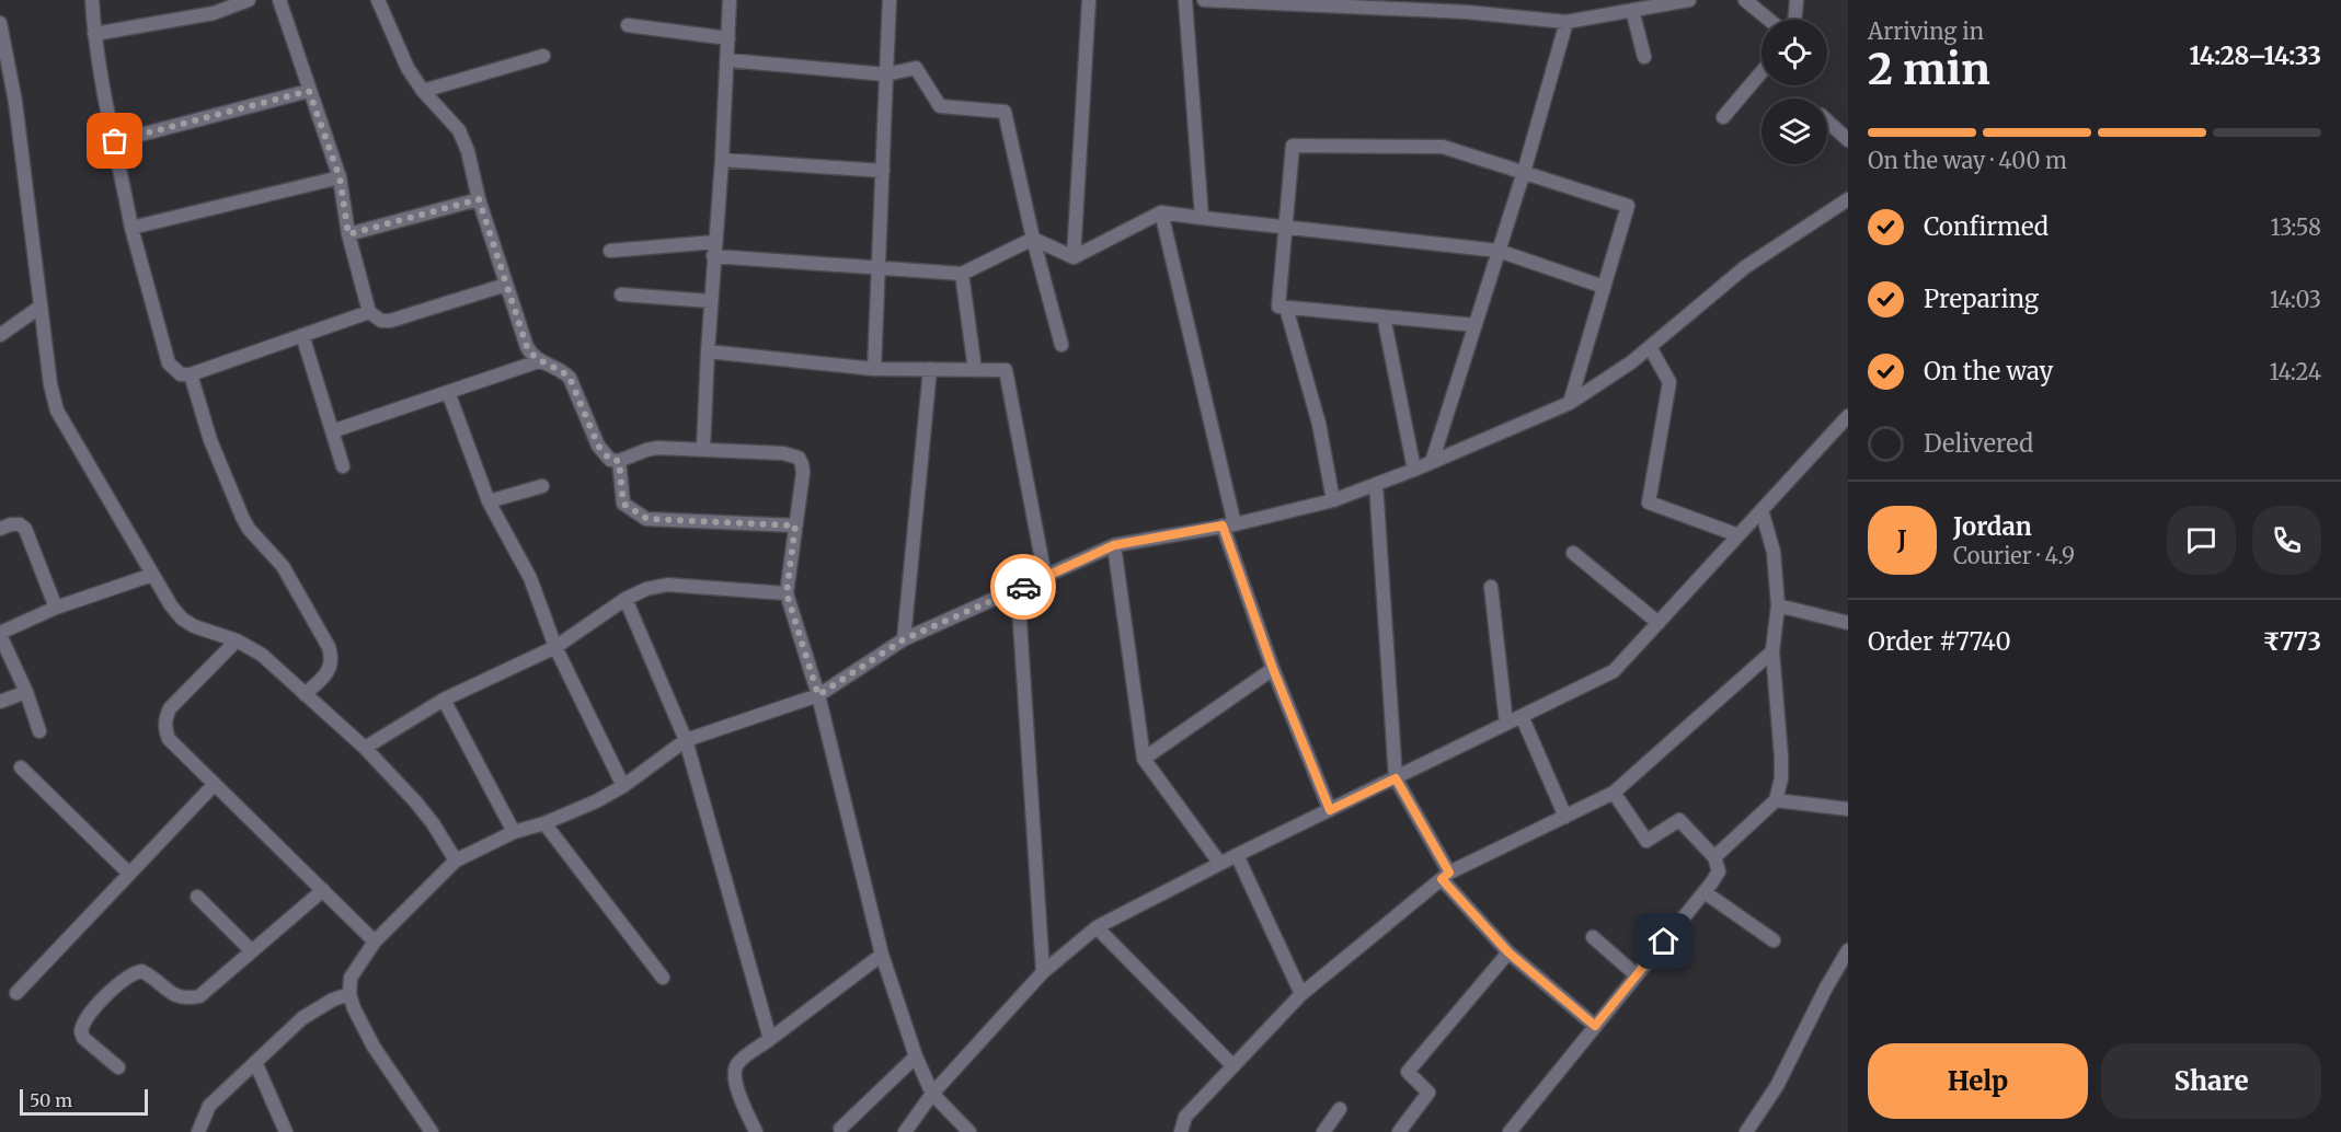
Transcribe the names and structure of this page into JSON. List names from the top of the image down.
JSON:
{
  "scale_bar": "50 m",
  "page": {
    "heading": ["2 min", "Arriving in", "14:28–14:33"],
    "panel": [
      "Jordan",
      "Courier · 4.9",
      "Order #7740",
      "₹773"
    ],
    "bar": "On the way · 400 m",
    "list": [
      ["Confirmed", "13:58"],
      ["Preparing", "14:03"],
      ["On the way", "14:24"],
      "Delivered"
    ],
    "round": "J",
    "buttons": ["Help", "Share"],
    "scale": "50 m"
  }
}
